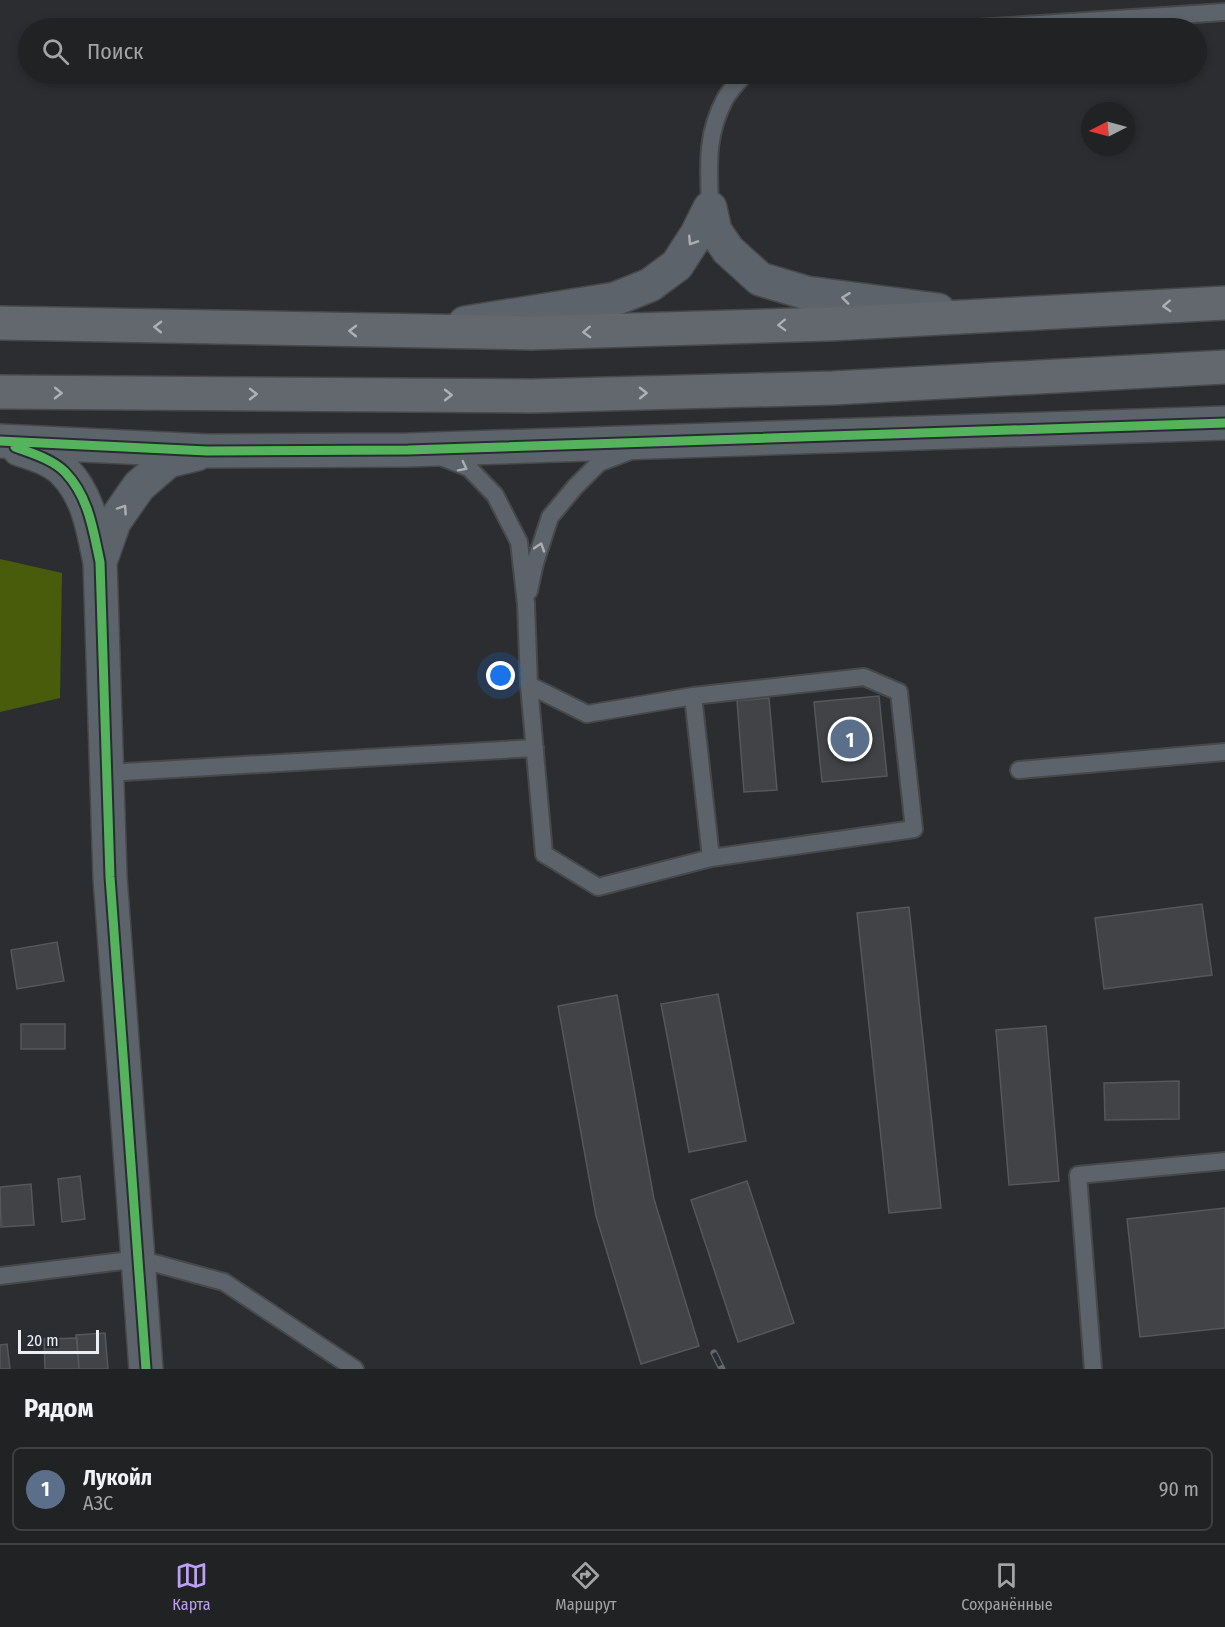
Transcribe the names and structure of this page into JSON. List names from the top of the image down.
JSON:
{
  "scale_bar": "20 m",
  "north": "left",
  "page": {
    "search": "Поиск",
    "pins": "1",
    "scale": "20 m",
    "heading": "Рядом",
    "list": [
      {
        "mark": "1",
        "name": "Лукойл",
        "note": "АЗС",
        "value": "90 m"
      }
    ],
    "nav": ["Карта", "Маршрут", "Сохранённые"]
  }
}
